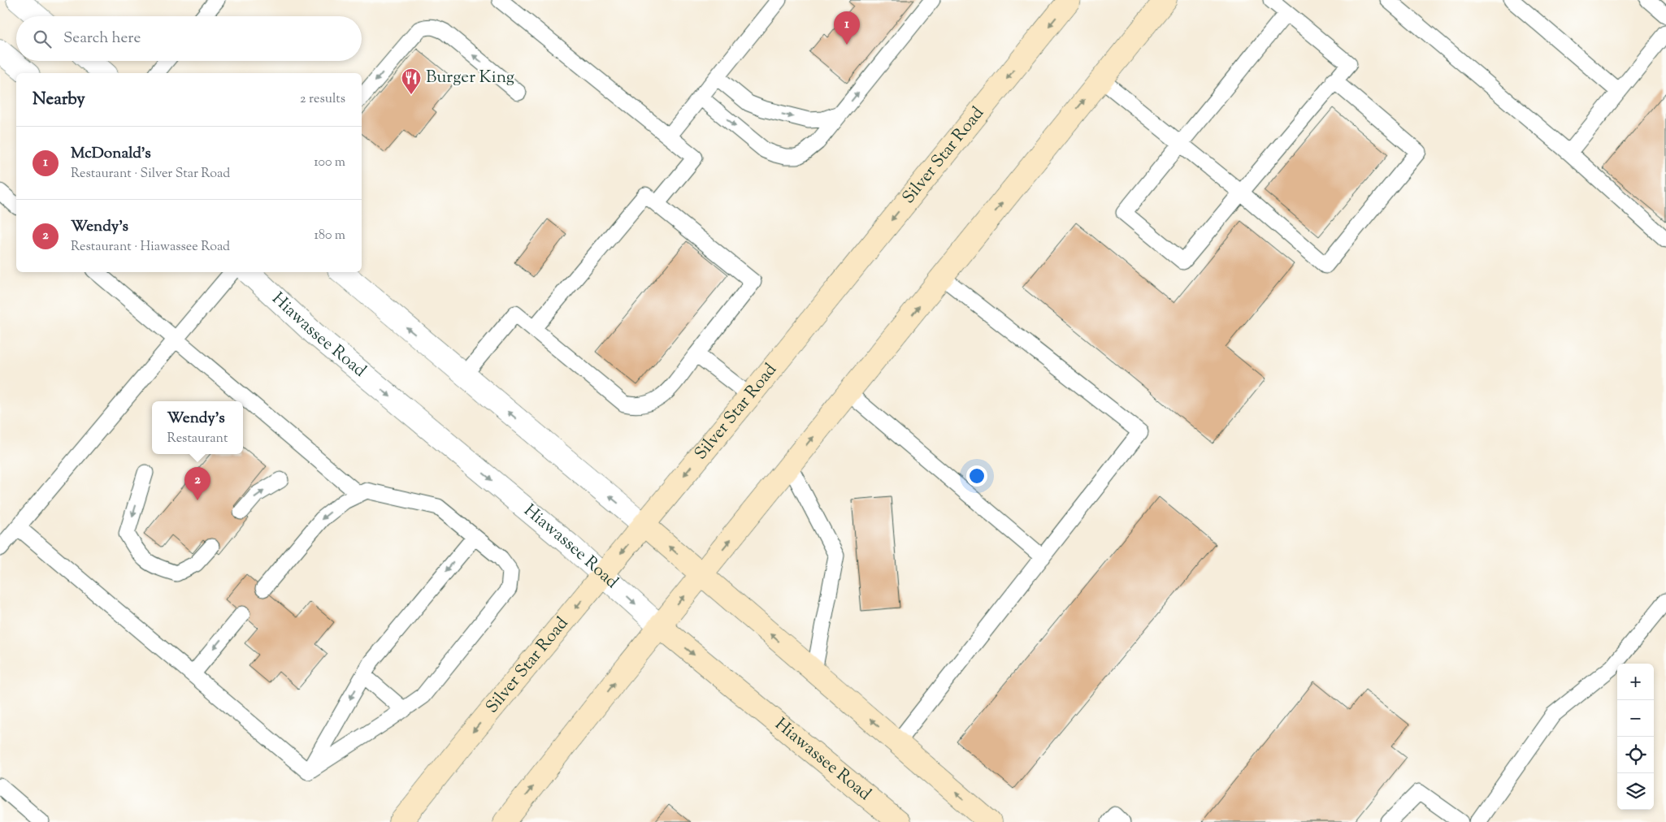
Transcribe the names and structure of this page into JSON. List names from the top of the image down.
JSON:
{
  "streets": {
    "main road": ["Silver Star Road", "Hiawassee Road"]
  },
  "crossings": [
    ["Silver Star Road", "Hiawassee Road"]
  ],
  "places": {
    "restaurant": ["Burger King"]
  },
  "page": {
    "pins": ["1", "2"],
    "search": "Search here",
    "heading": ["Nearby", "2 results"],
    "list": [
      {
        "mark": "1",
        "name": "McDonald's",
        "note": "Restaurant · Silver Star Road",
        "value": "100 m"
      },
      {
        "mark": "2",
        "name": "Wendy's",
        "note": "Restaurant · Hiawassee Road",
        "value": "180 m"
      }
    ],
    "popup": ["Wendy's", "Restaurant"],
    "map_buttons": ["+", "−"]
  }
}
